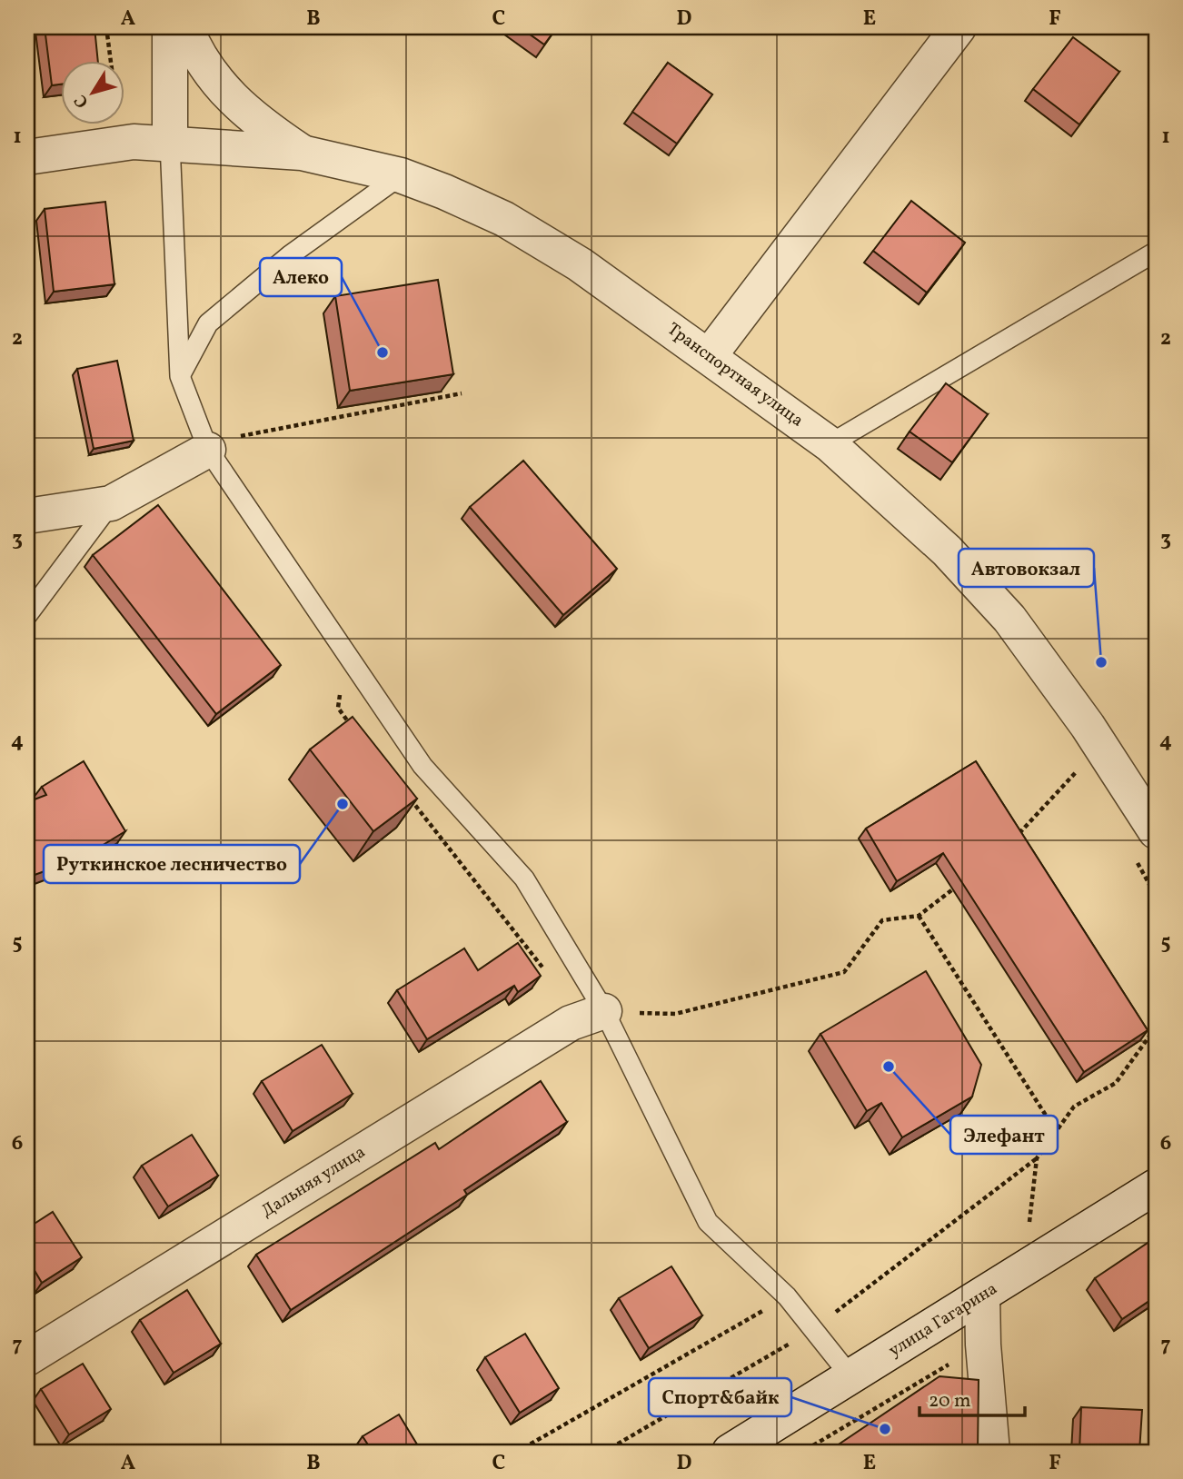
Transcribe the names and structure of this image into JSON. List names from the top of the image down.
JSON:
{
  "streets": {
    "street": ["Транспортная улица", "Дальняя улица", "улица Гагарина"]
  },
  "places": [
    "Алеко",
    "Автовокзал",
    "Руткинское лесничество",
    "Элефант",
    "Спорт&байк"
  ],
  "scale_bar": "20 m",
  "north": "bottom left",
  "grid": {
    "columns": [
      "A",
      "B",
      "C",
      "D",
      "E",
      "F"
    ],
    "rows": [
      "1",
      "2",
      "3",
      "4",
      "5",
      "6",
      "7"
    ]
  }
}
